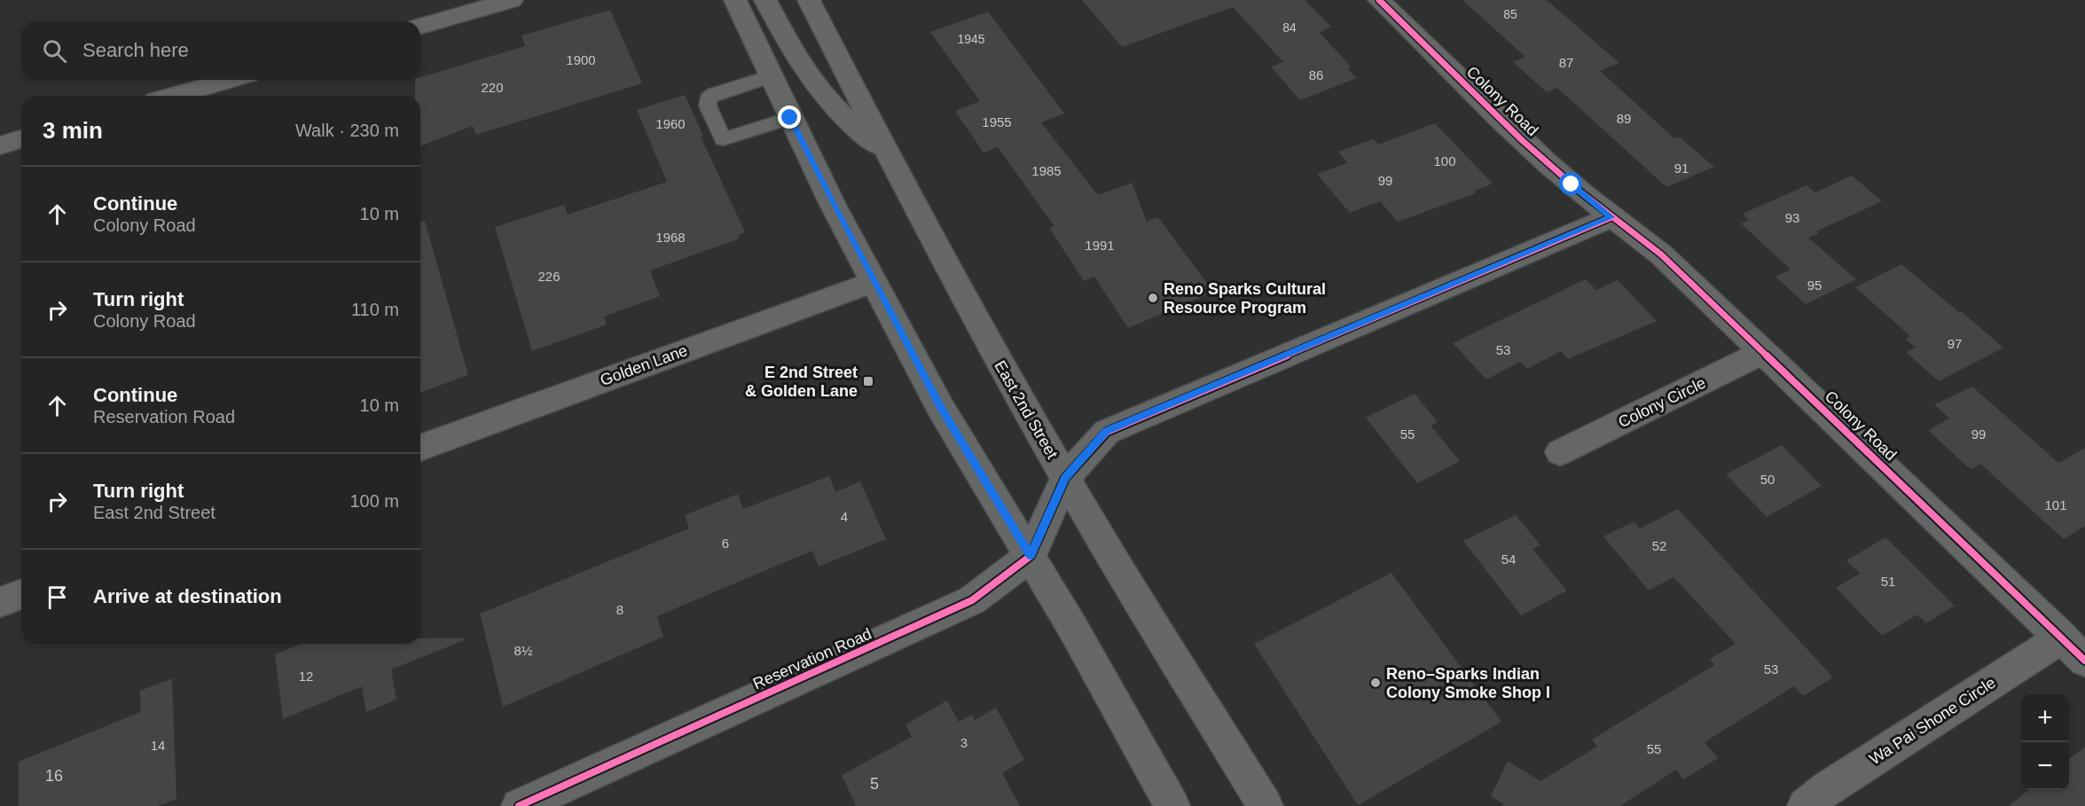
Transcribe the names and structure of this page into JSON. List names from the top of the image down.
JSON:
{
  "streets": {
    "main road": ["East 2nd Street"],
    "street": [
      "Colony Road",
      "Golden Lane",
      "Colony Circle",
      "Reservation Road",
      "Wa Pai Shone Circle"
    ]
  },
  "crossings": [
    ["Colony Road", "Colony Circle"],
    ["Colony Road", "Wa Pai Shone Circle"],
    ["East 2nd Street", "Reservation Road"]
  ],
  "places": {
    "other": ["Reno Sparks Cultural Resource Program", "Reno–Sparks Indian Colony Smoke Shop I"],
    "transit": ["E 2nd Street & Golden Lane"]
  },
  "house_numbers": [
    "85",
    "84",
    "1945",
    "1900",
    "87",
    "86",
    "220",
    "89",
    "1955",
    "1960",
    "100",
    "91",
    "1985",
    "99",
    "93",
    "1968",
    "1991",
    "226",
    "95",
    "97",
    "53",
    "55",
    "99",
    "50",
    "101",
    "4",
    "6",
    "52",
    "54",
    "51",
    "8",
    "8½",
    "53",
    "12",
    "3",
    "14",
    "55",
    "16",
    "5"
  ],
  "page": {
    "search": "Search here",
    "heading": ["3 min", "Walk · 230 m"],
    "list": [
      ["Continue", "Colony Road", "10 m"],
      ["Turn right", "Colony Road", "110 m"],
      ["Continue", "Reservation Road", "10 m"],
      ["Turn right", "East 2nd Street", "100 m"],
      "Arrive at destination"
    ],
    "map_buttons": ["+", "−"]
  }
}
